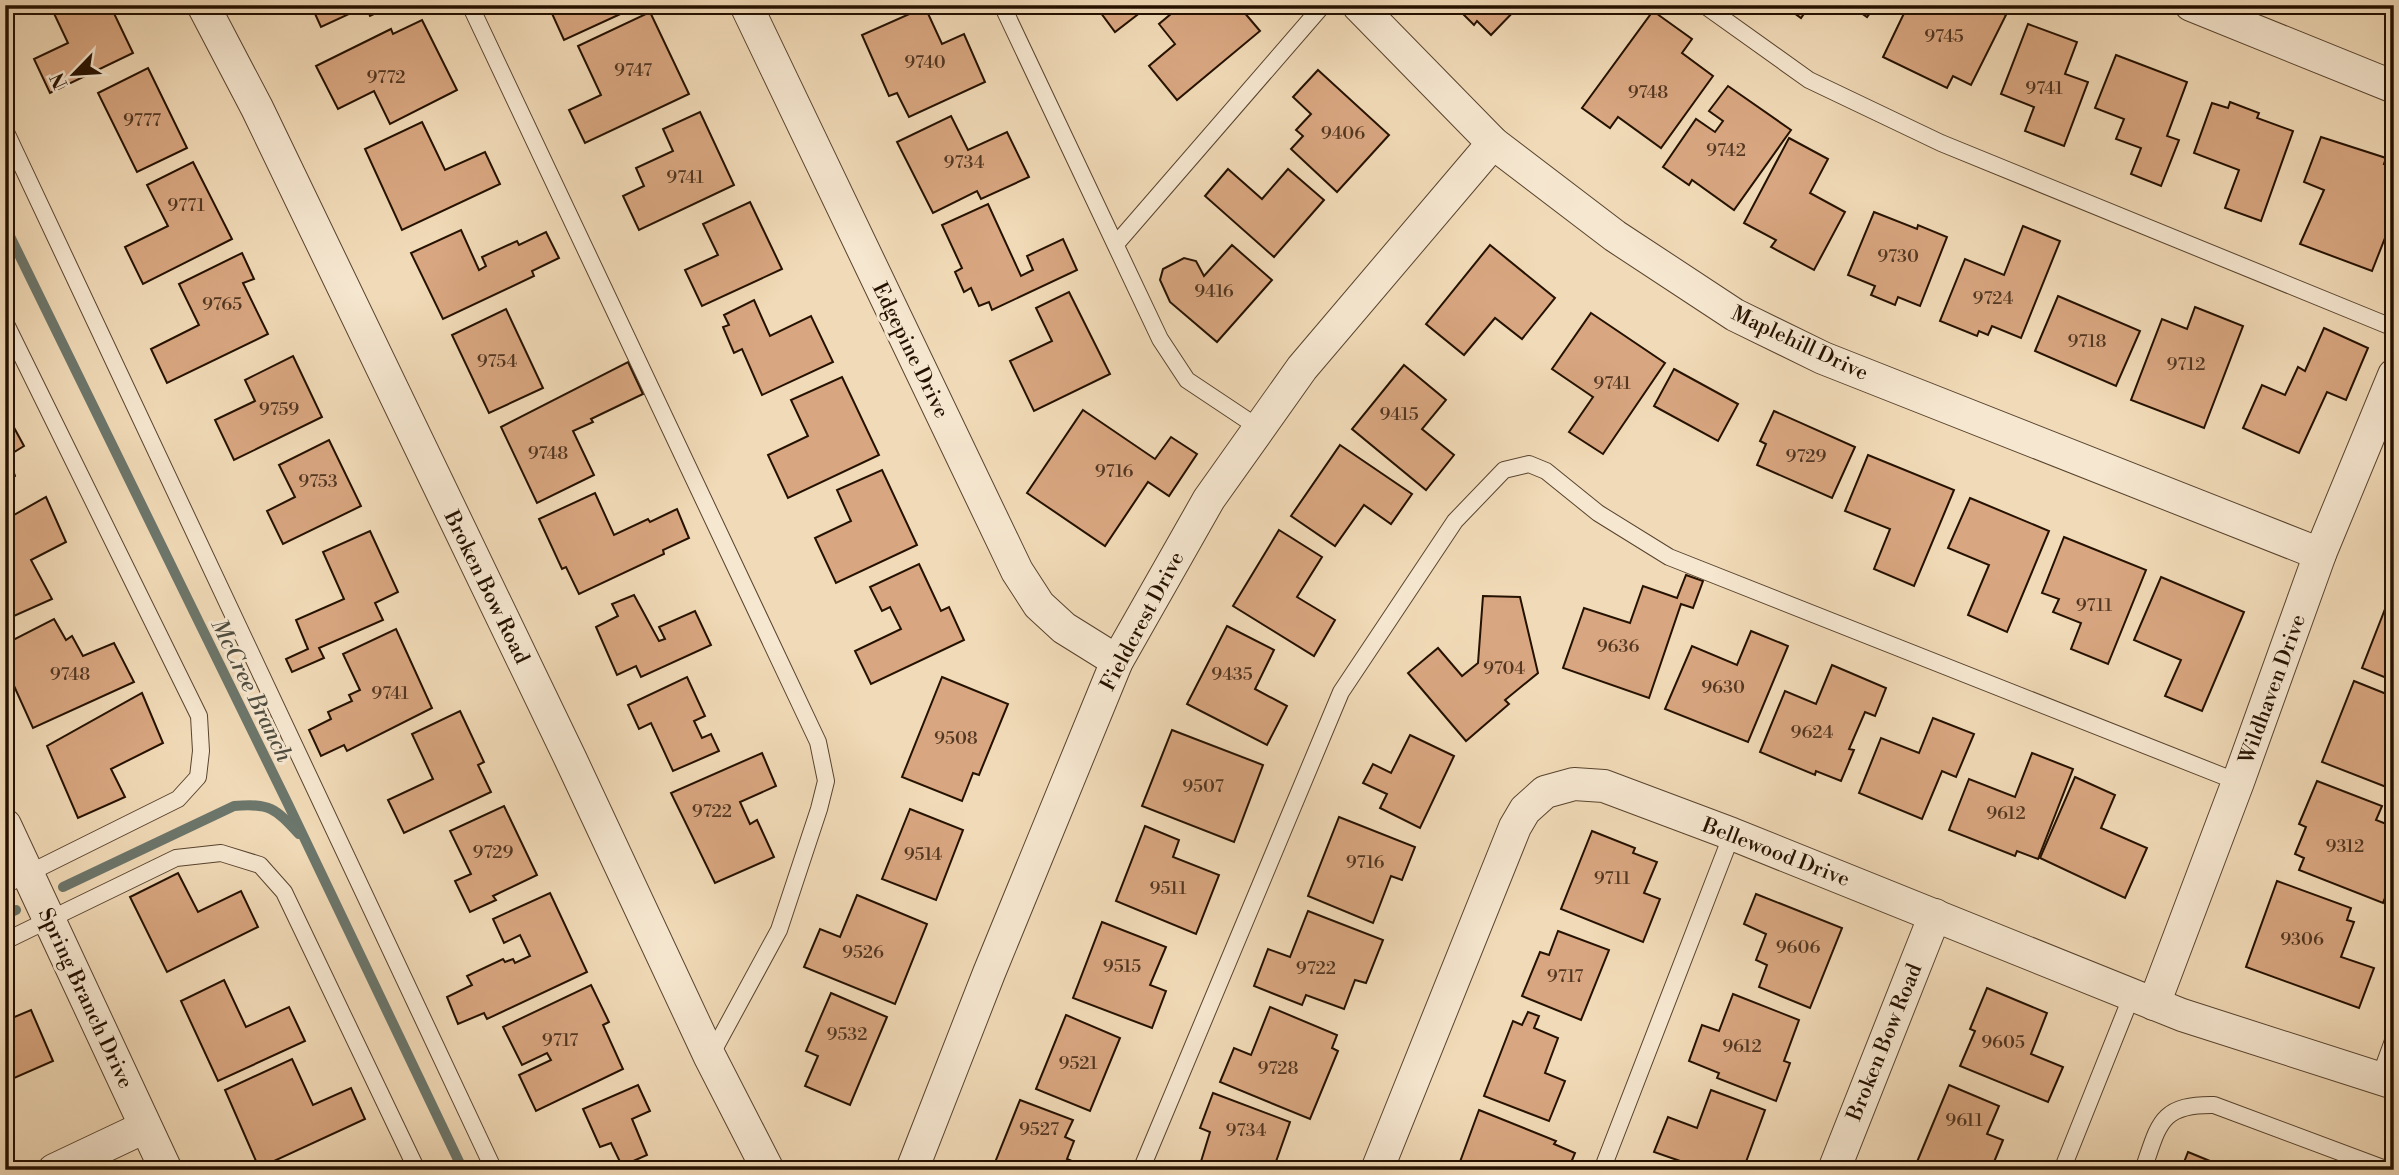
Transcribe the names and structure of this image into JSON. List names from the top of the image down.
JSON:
{
  "streets": {
    "street": [
      "Maplehill Drive",
      "Edgepine Drive",
      "Broken Bow Road",
      "Fieldcrest Drive",
      "Wildhaven Drive",
      "Bellewood Drive",
      "Spring Branch Drive"
    ]
  },
  "crossings": [
    ["Maplehill Drive", "Fieldcrest Drive"],
    ["Maplehill Drive", "Wildhaven Drive"],
    ["Edgepine Drive", "Fieldcrest Drive"],
    ["Broken Bow Road", "Bellewood Drive"],
    ["Wildhaven Drive", "Bellewood Drive"]
  ],
  "water": ["McCree Branch"],
  "house_numbers": [
    "9745",
    "9740",
    "9747",
    "9772",
    "9741",
    "9748",
    "9777",
    "9406",
    "9742",
    "9734",
    "9741",
    "9771",
    "9730",
    "9416",
    "9724",
    "9765",
    "9718",
    "9754",
    "9712",
    "9741",
    "9759",
    "9415",
    "9748",
    "9729",
    "9716",
    "9753",
    "9711",
    "9636",
    "9704",
    "9748",
    "9435",
    "9630",
    "9741",
    "9624",
    "9508",
    "9507",
    "9722",
    "9612",
    "9312",
    "9729",
    "9514",
    "9716",
    "9711",
    "9511",
    "9306",
    "9606",
    "9526",
    "9515",
    "9722",
    "9717",
    "9532",
    "9717",
    "9605",
    "9612",
    "9521",
    "9728",
    "9611",
    "9527",
    "9734"
  ],
  "north": "bottom left"
}
